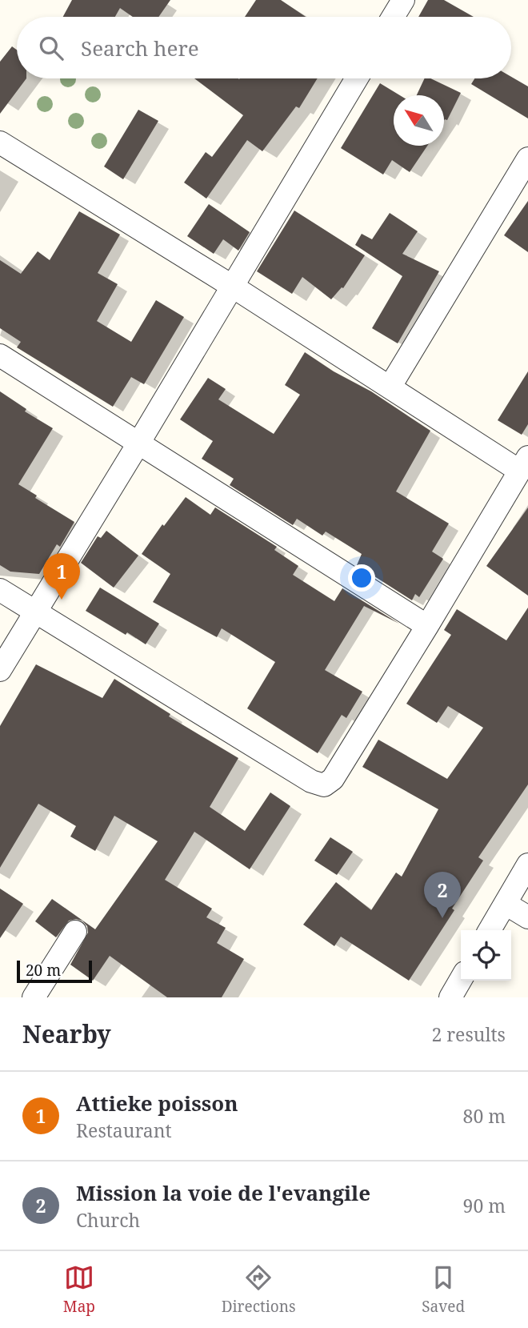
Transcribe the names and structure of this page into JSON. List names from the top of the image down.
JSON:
{
  "scale_bar": "20 m",
  "north": "top left",
  "page": {
    "search": "Search here",
    "pins": ["1", "2"],
    "scale": "20 m",
    "heading": ["Nearby", "2 results"],
    "list": [
      {
        "mark": "1",
        "name": "Attieke poisson",
        "note": "Restaurant",
        "value": "80 m"
      },
      {
        "mark": "2",
        "name": "Mission la voie de l'evangile",
        "note": "Church",
        "value": "90 m"
      }
    ],
    "nav": ["Map", "Directions", "Saved"]
  }
}
